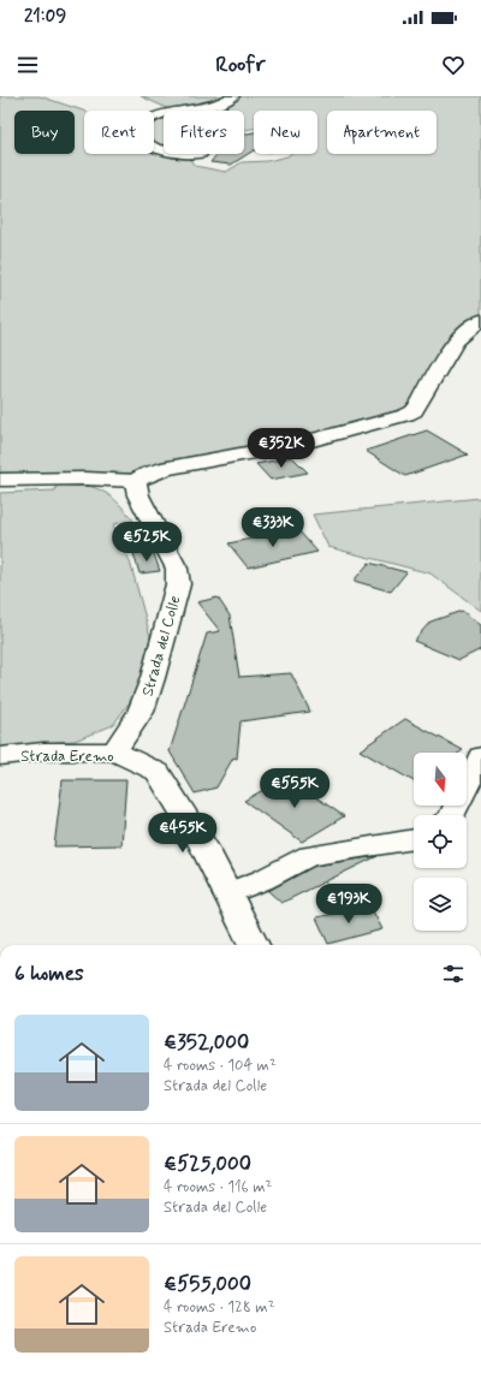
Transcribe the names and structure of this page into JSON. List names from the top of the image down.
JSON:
{
  "streets": {
    "street": ["Strada del Colle", "Strada Eremo"]
  },
  "crossings": [
    ["Strada del Colle", "Strada Eremo"]
  ],
  "north": "bottom",
  "page": {
    "status": "21:09",
    "header": "Roofr",
    "chip": [
      "Buy",
      "Rent",
      "Filters",
      "New",
      "Apartment"
    ],
    "price": [
      "€352K",
      "€333K",
      "€525K",
      "€555K",
      "€455K",
      "€193K"
    ],
    "heading": "6 homes",
    "list": [
      {
        "name": "€352,000",
        "note": "4 rooms · 104 m² · Strada del Colle"
      },
      {
        "name": "€525,000",
        "note": "4 rooms · 116 m² · Strada del Colle"
      },
      {
        "name": "€555,000",
        "note": "4 rooms · 128 m² · Strada Eremo"
      }
    ]
  }
}
